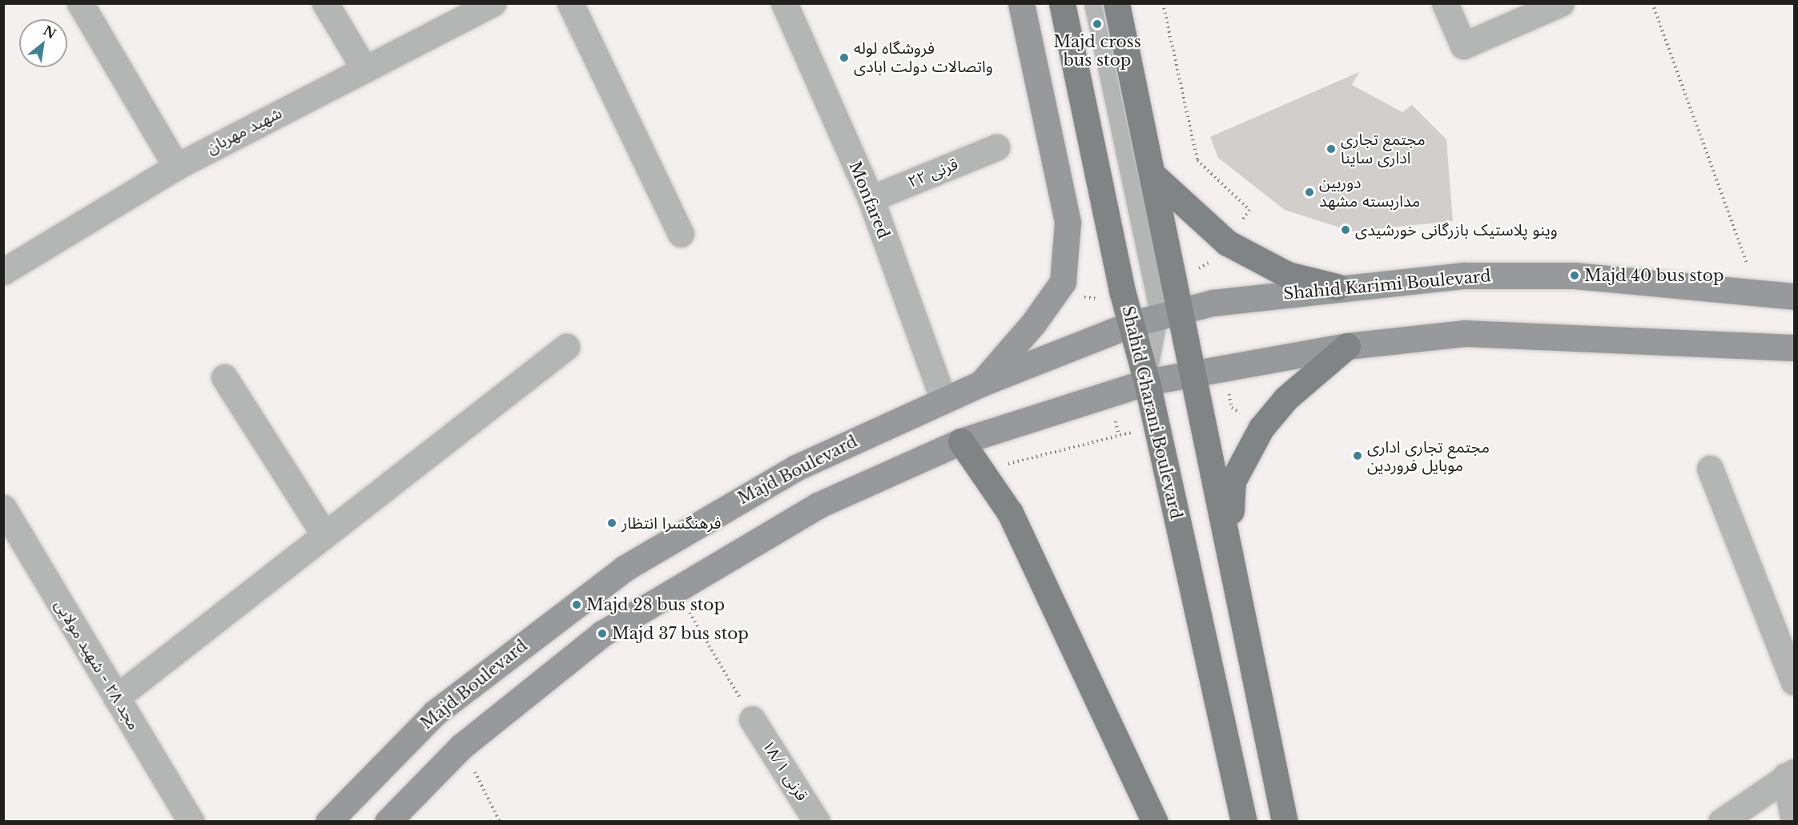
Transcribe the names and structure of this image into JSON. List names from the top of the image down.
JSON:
{
  "streets": {
    "main road": ["Shahid Karimi Boulevard", "Shahid Gharani Boulevard", "Majd Boulevard"],
    "street": [
      "شهید مهربان",
      "قرنی ۲۲",
      "Monfared",
      "مجد ۲۸ - شهید مولایی",
      "قرنی ۱۸/۱"
    ]
  },
  "crossings": [
    ["قرنی ۲۲", "Monfared"],
    ["Monfared", "Majd Boulevard"],
    ["Shahid Karimi Boulevard", "Majd Boulevard"],
    ["Shahid Gharani Boulevard", "Majd Boulevard"]
  ],
  "places": [
    "Majd cross bus stop",
    "فروشگاه لوله واتصالات دولت ابادی",
    "مجتمع تجاری اداری ساینا",
    "دوربین مداربسته مشهد",
    "وینو پلاستیک بازرگانی خورشیدی",
    "Majd 40 bus stop",
    "مجتمع تجاری اداری موبایل فروردین",
    "فرهنگسرا انتظار",
    "Majd 28 bus stop",
    "Majd 37 bus stop"
  ],
  "north": "top right"
}
